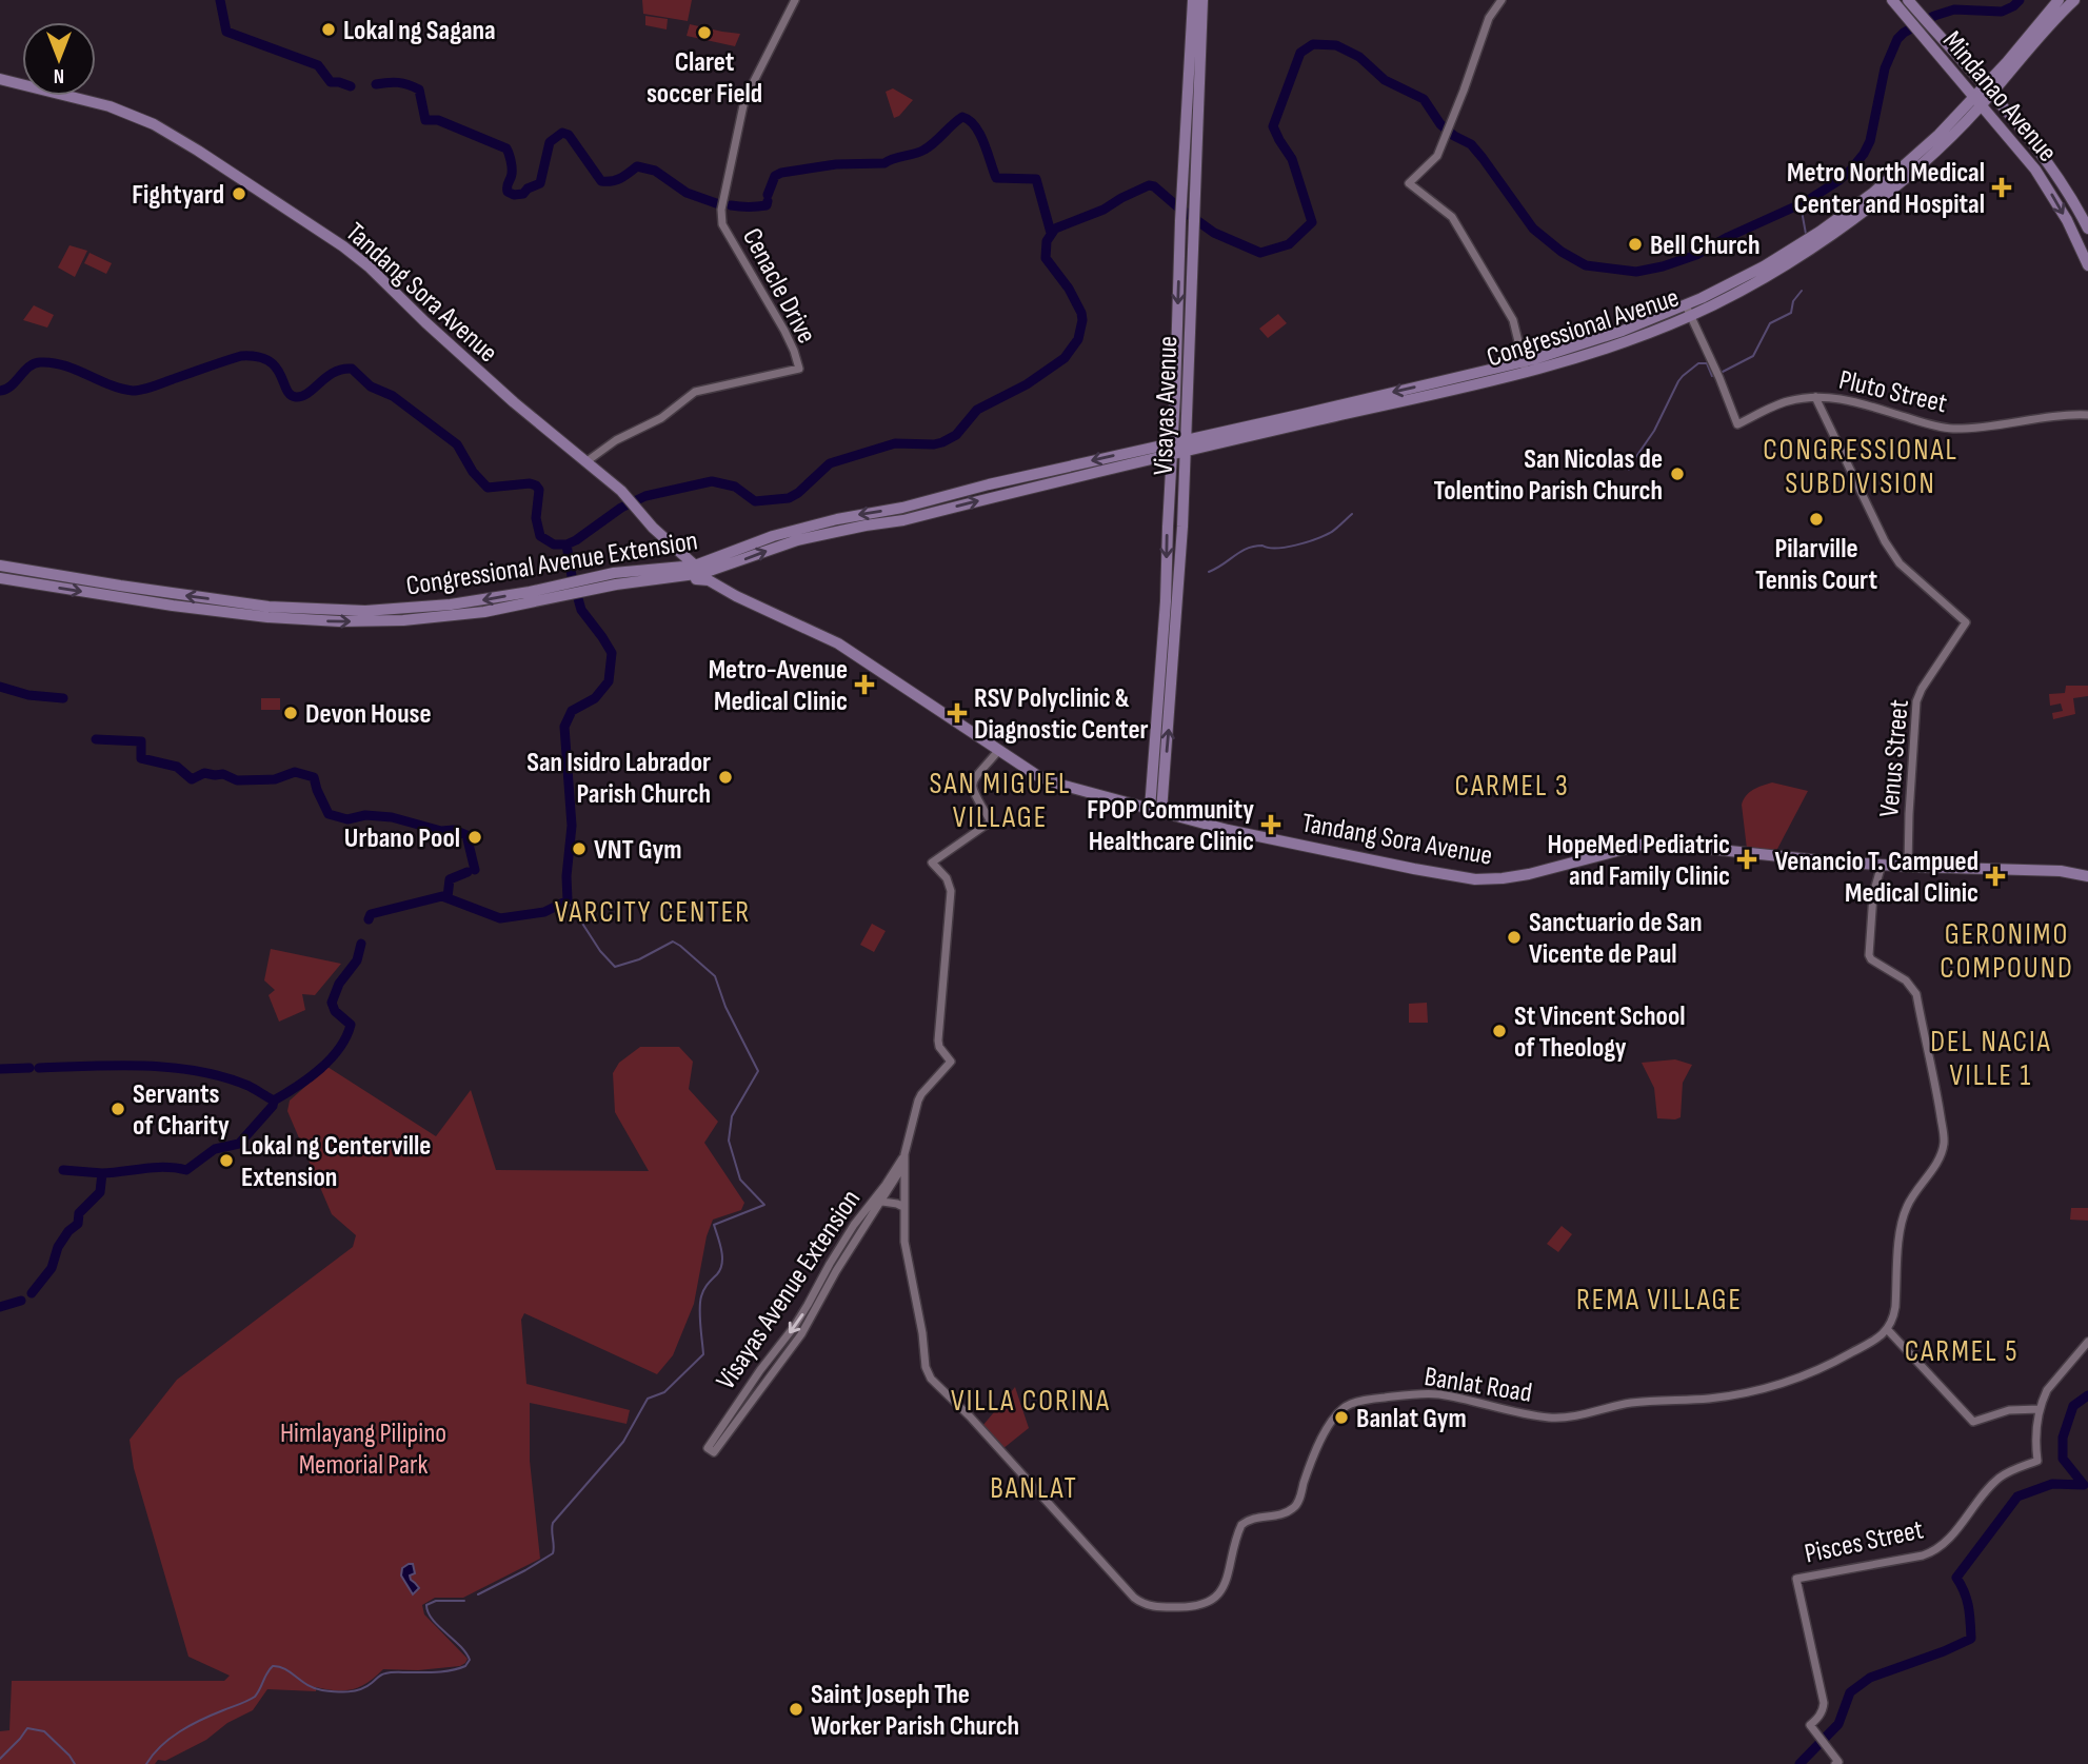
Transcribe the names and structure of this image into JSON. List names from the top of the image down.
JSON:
{
  "streets": {
    "main road": [
      "Mindanao Avenue",
      "Tandang Sora Avenue",
      "Congressional Avenue",
      "Visayas Avenue",
      "Congressional Avenue Extension"
    ],
    "street": [
      "Cenacle Drive",
      "Pluto Street",
      "Venus Street",
      "Visayas Avenue Extension",
      "Banlat Road",
      "Pisces Street"
    ]
  },
  "crossings": [
    ["Mindanao Avenue", "Congressional Avenue"],
    ["Cenacle Drive", "Tandang Sora Avenue"],
    ["Tandang Sora Avenue", "Visayas Avenue"],
    ["Tandang Sora Avenue", "Congressional Avenue Extension"],
    ["Tandang Sora Avenue", "Venus Street"],
    ["Congressional Avenue", "Pluto Street"],
    ["Congressional Avenue", "Visayas Avenue"],
    ["Congressional Avenue", "Congressional Avenue Extension"],
    ["Pluto Street", "Venus Street"],
    ["Visayas Avenue", "Congressional Avenue Extension"],
    ["Visayas Avenue Extension", "Banlat Road"]
  ],
  "districts": [
    "CONGRESSIONAL SUBDIVISION",
    "SAN MIGUEL VILLAGE",
    "CARMEL 3",
    "VARCITY CENTER",
    "GERONIMO COMPOUND",
    "DEL NACIA VILLE 1",
    "REMA VILLAGE",
    "CARMEL 5",
    "VILLA CORINA",
    "BANLAT"
  ],
  "parks": ["Himlayang Pilipino Memorial Park"],
  "places": {
    "other": [
      "Lokal ng Sagana",
      "Claret soccer Field",
      "Fightyard",
      "Bell Church",
      "San Nicolas de Tolentino Parish Church",
      "Pilarville Tennis Court",
      "Devon House",
      "San Isidro Labrador Parish Church",
      "Urbano Pool",
      "VNT Gym",
      "Sanctuario de San Vicente de Paul",
      "St Vincent School of Theology",
      "Servants of Charity",
      "Lokal ng Centerville Extension",
      "Banlat Gym",
      "Saint Joseph The Worker Parish Church"
    ],
    "health": [
      "Metro North Medical Center and Hospital",
      "Metro-Avenue Medical Clinic",
      "RSV Polyclinic & Diagnostic Center",
      "FPOP Community Healthcare Clinic",
      "HopeMed Pediatric and Family Clinic",
      "Venancio T. Campued Medical Clinic"
    ]
  },
  "north": "bottom"
}
